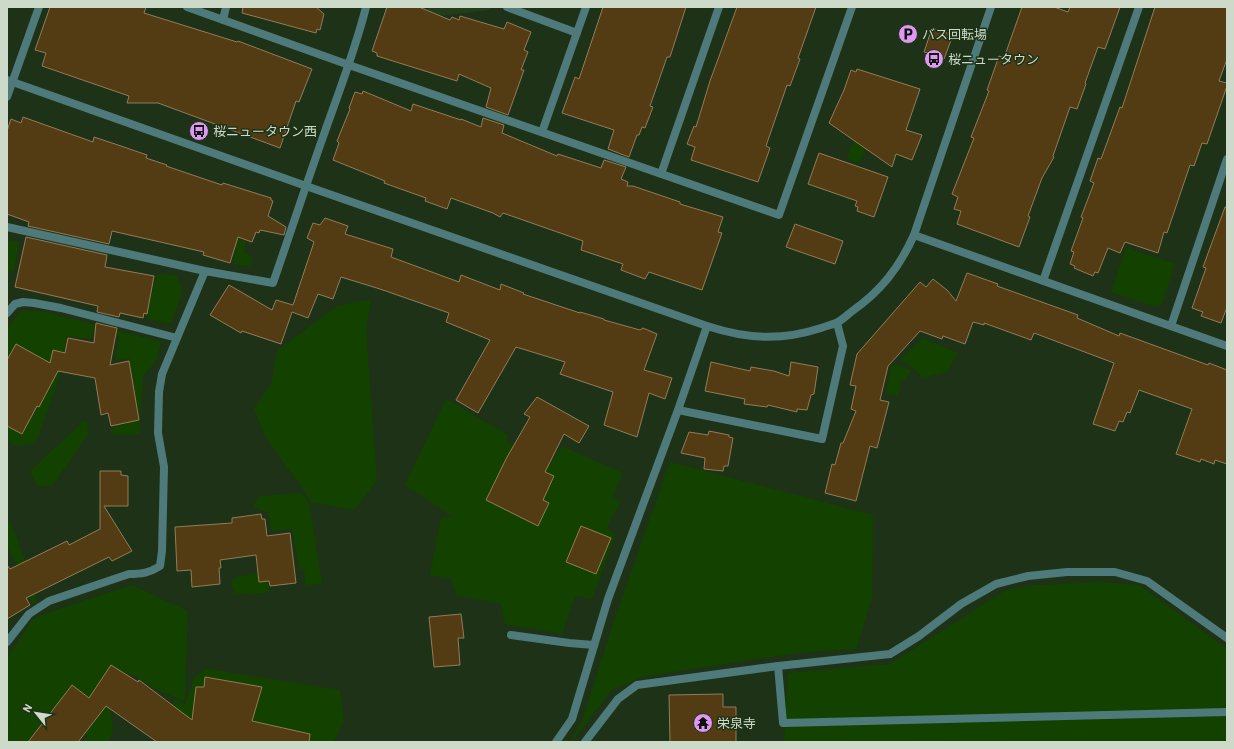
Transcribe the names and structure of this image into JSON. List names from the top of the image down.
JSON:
{
  "places": {
    "parking": ["バス回転場"],
    "bus stop": ["桜ニュータウン", "桜ニュータウン西"],
    "temple": ["栄泉寺"]
  },
  "north": "top left"
}
